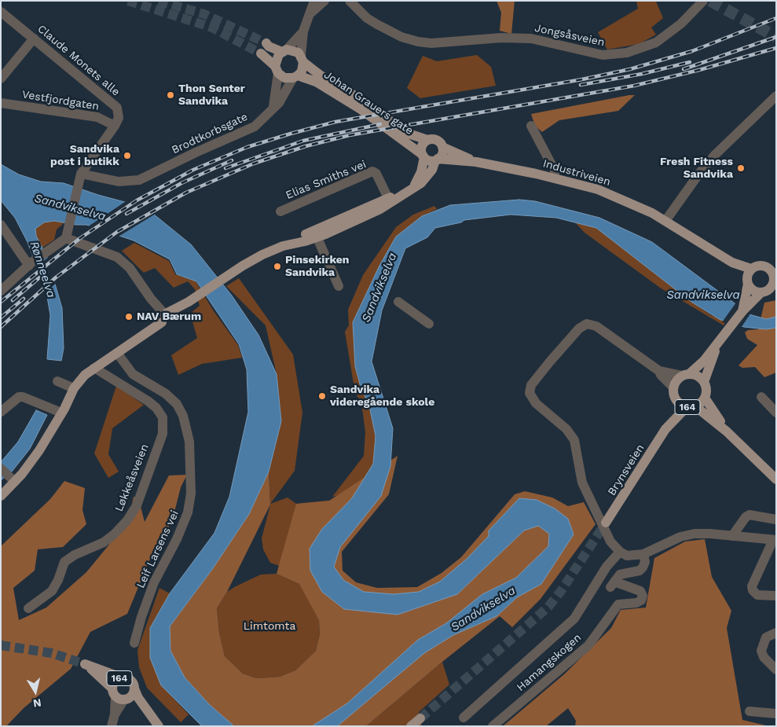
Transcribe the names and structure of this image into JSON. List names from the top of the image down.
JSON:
{
  "streets": {
    "main road": [
      "Johan Grauers gate",
      "Industriveien",
      "164",
      "Brynsveien"
    ],
    "street": [
      "Jongsåsveien",
      "Claude Monets alle",
      "Vestfjordgaten",
      "Brodtkorbsgate",
      "Elias Smiths vei",
      "Løkkeåsveien",
      "Leif Larsens vei",
      "Hamangskogen"
    ]
  },
  "crossings": [
    ["Claude Monets alle", "Vestfjordgaten"],
    ["Claude Monets alle", "Brodtkorbsgate"],
    ["Johan Grauers gate", "Brodtkorbsgate"],
    ["Johan Grauers gate", "Industriveien"],
    ["Industriveien", "164"],
    ["164", "Brynsveien"]
  ],
  "water": ["Sandvikselva", "Rønneelva"],
  "parks": ["Limtomta"],
  "places": [
    "Thon Senter Sandvika",
    "Sandvika post i butikk",
    "Fresh Fitness Sandvika",
    "Pinsekirken Sandvika",
    "NAV Bærum",
    "Sandvika videregående skole"
  ],
  "north": "bottom"
}
